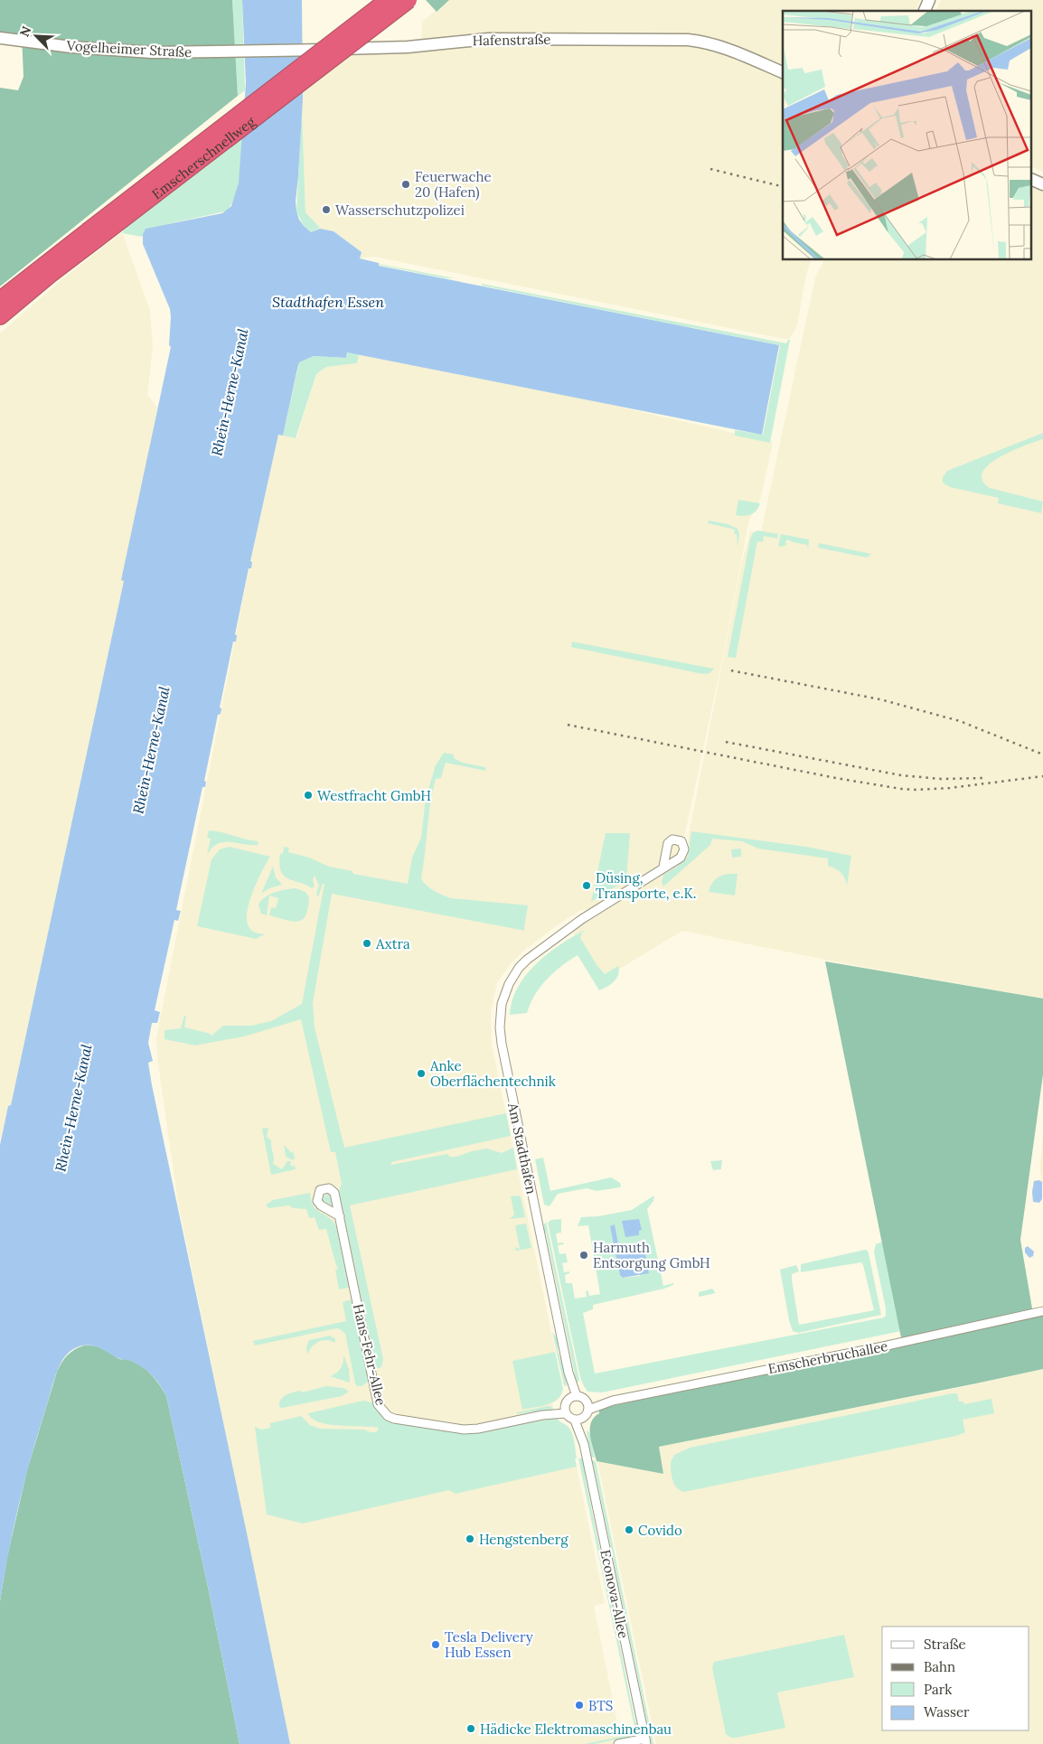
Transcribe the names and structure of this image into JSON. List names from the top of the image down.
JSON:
{
  "streets": {
    "highway": ["Emscherschnellweg"],
    "street": [
      "Hafenstraße",
      "Vogelheimer Straße",
      "Am Stadthafen",
      "Hans-Fehr-Allee",
      "Emscherbruchallee",
      "Econova-Allee"
    ]
  },
  "crossings": [
    ["Hafenstraße", "Vogelheimer Straße"],
    ["Am Stadthafen", "Hans-Fehr-Allee"],
    ["Am Stadthafen", "Emscherbruchallee"],
    ["Am Stadthafen", "Econova-Allee"],
    ["Hans-Fehr-Allee", "Emscherbruchallee"],
    ["Hans-Fehr-Allee", "Econova-Allee"],
    ["Emscherbruchallee", "Econova-Allee"]
  ],
  "water": ["Stadthafen Essen", "Rhein-Herne-Kanal"],
  "places": [
    "Feuerwache 20 (Hafen)",
    "Wasserschutzpolizei",
    "Westfracht GmbH",
    "Düsing, Transporte, e.K.",
    "Axtra",
    "Anke Oberflächentechnik",
    "Harmuth Entsorgung GmbH",
    "Covido",
    "Hengstenberg",
    "Tesla Delivery Hub Essen",
    "BTS",
    "Hädicke Elektromaschinenbau"
  ],
  "legend": [
    "Straße",
    "Bahn",
    "Park",
    "Wasser"
  ],
  "north": "top left"
}
